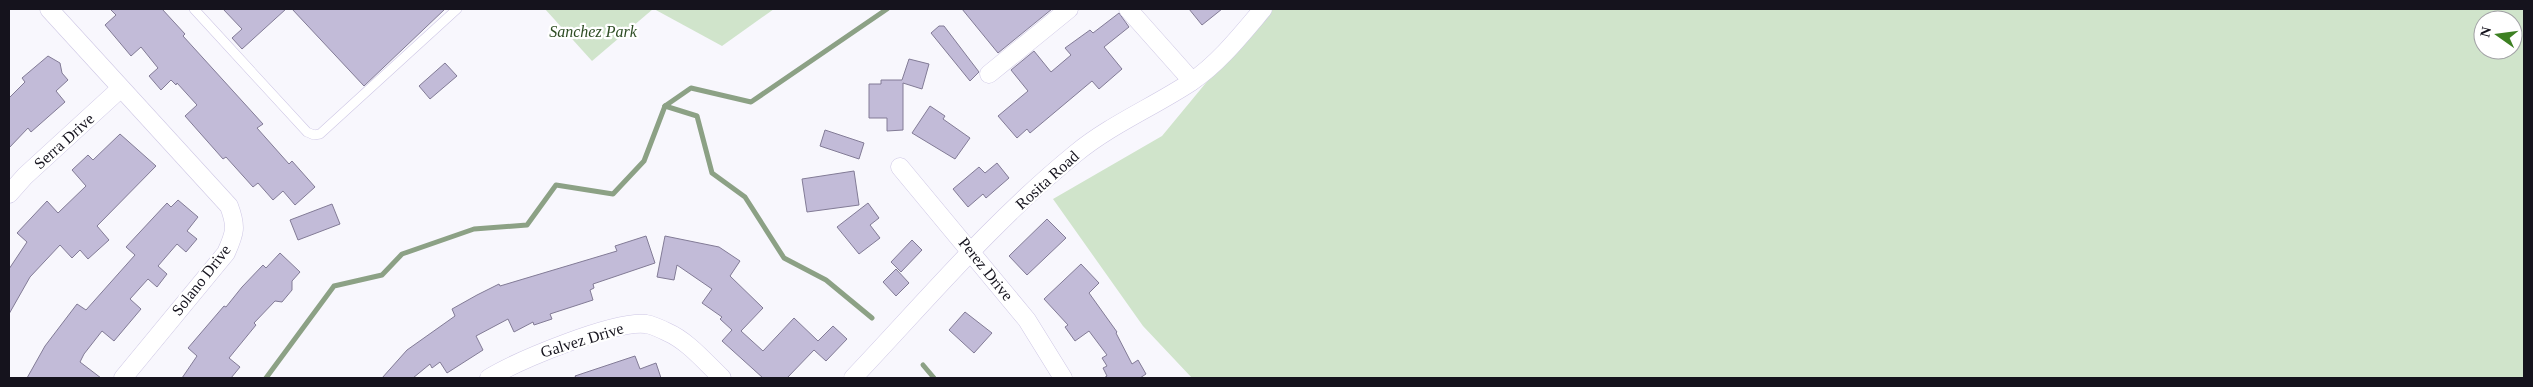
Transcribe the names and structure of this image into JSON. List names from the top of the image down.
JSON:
{
  "streets": {
    "street": [
      "Serra Drive",
      "Rosita Road",
      "Perez Drive",
      "Solano Drive",
      "Galvez Drive"
    ]
  },
  "crossings": [
    ["Serra Drive", "Solano Drive"],
    ["Rosita Road", "Perez Drive"]
  ],
  "parks": ["Sanchez Park"],
  "north": "left"
}
